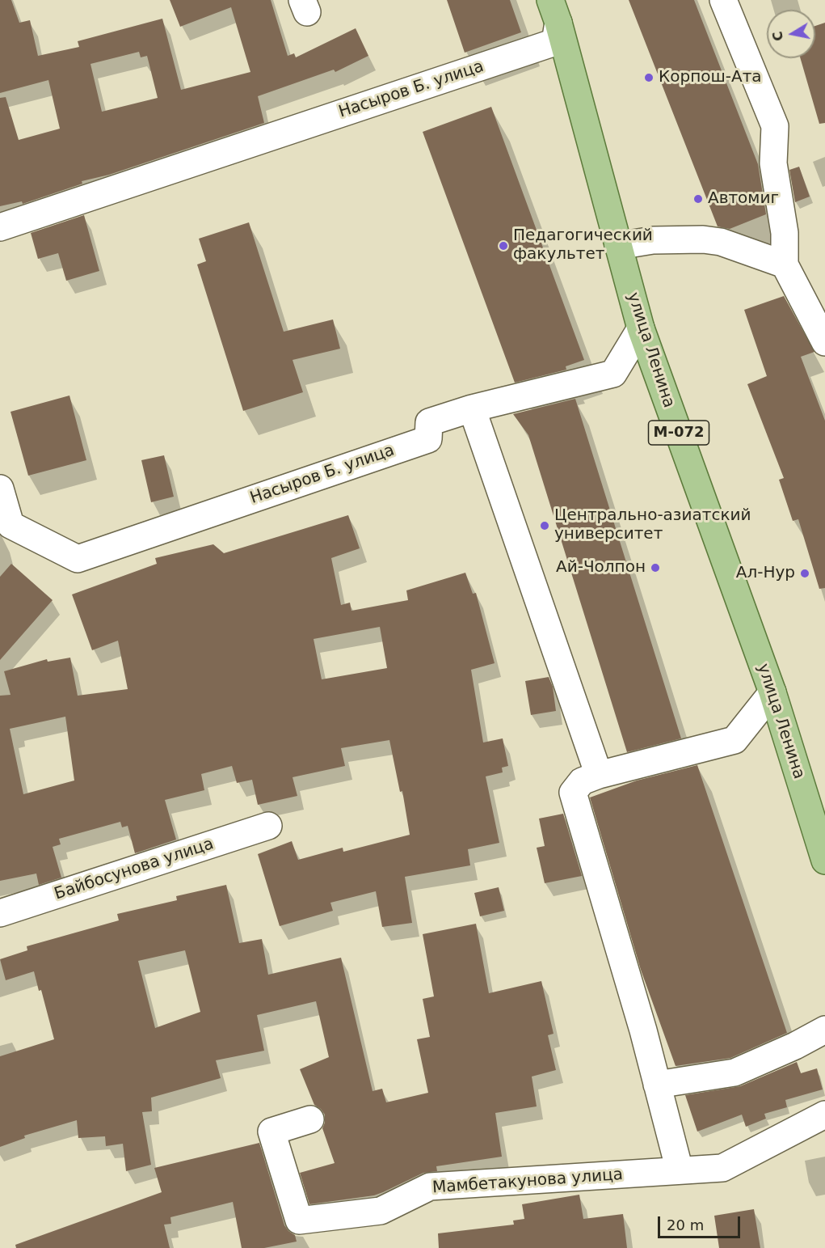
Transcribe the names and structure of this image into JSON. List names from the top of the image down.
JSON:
{
  "streets": {
    "main road": ["улица Ленина", "М-072"],
    "street": ["Насыров Б. улица", "Байбосунова улица", "Мамбетакунова улица"]
  },
  "crossings": [
    ["Насыров Б. улица", "улица Ленина"]
  ],
  "places": [
    "Корпош-Ата",
    "Автомиг",
    "Педагогический факультет",
    "Центрально-азиатский университет",
    "Ай-Чолпон",
    "Ал-Нур"
  ],
  "scale_bar": "20 m",
  "north": "left"
}
